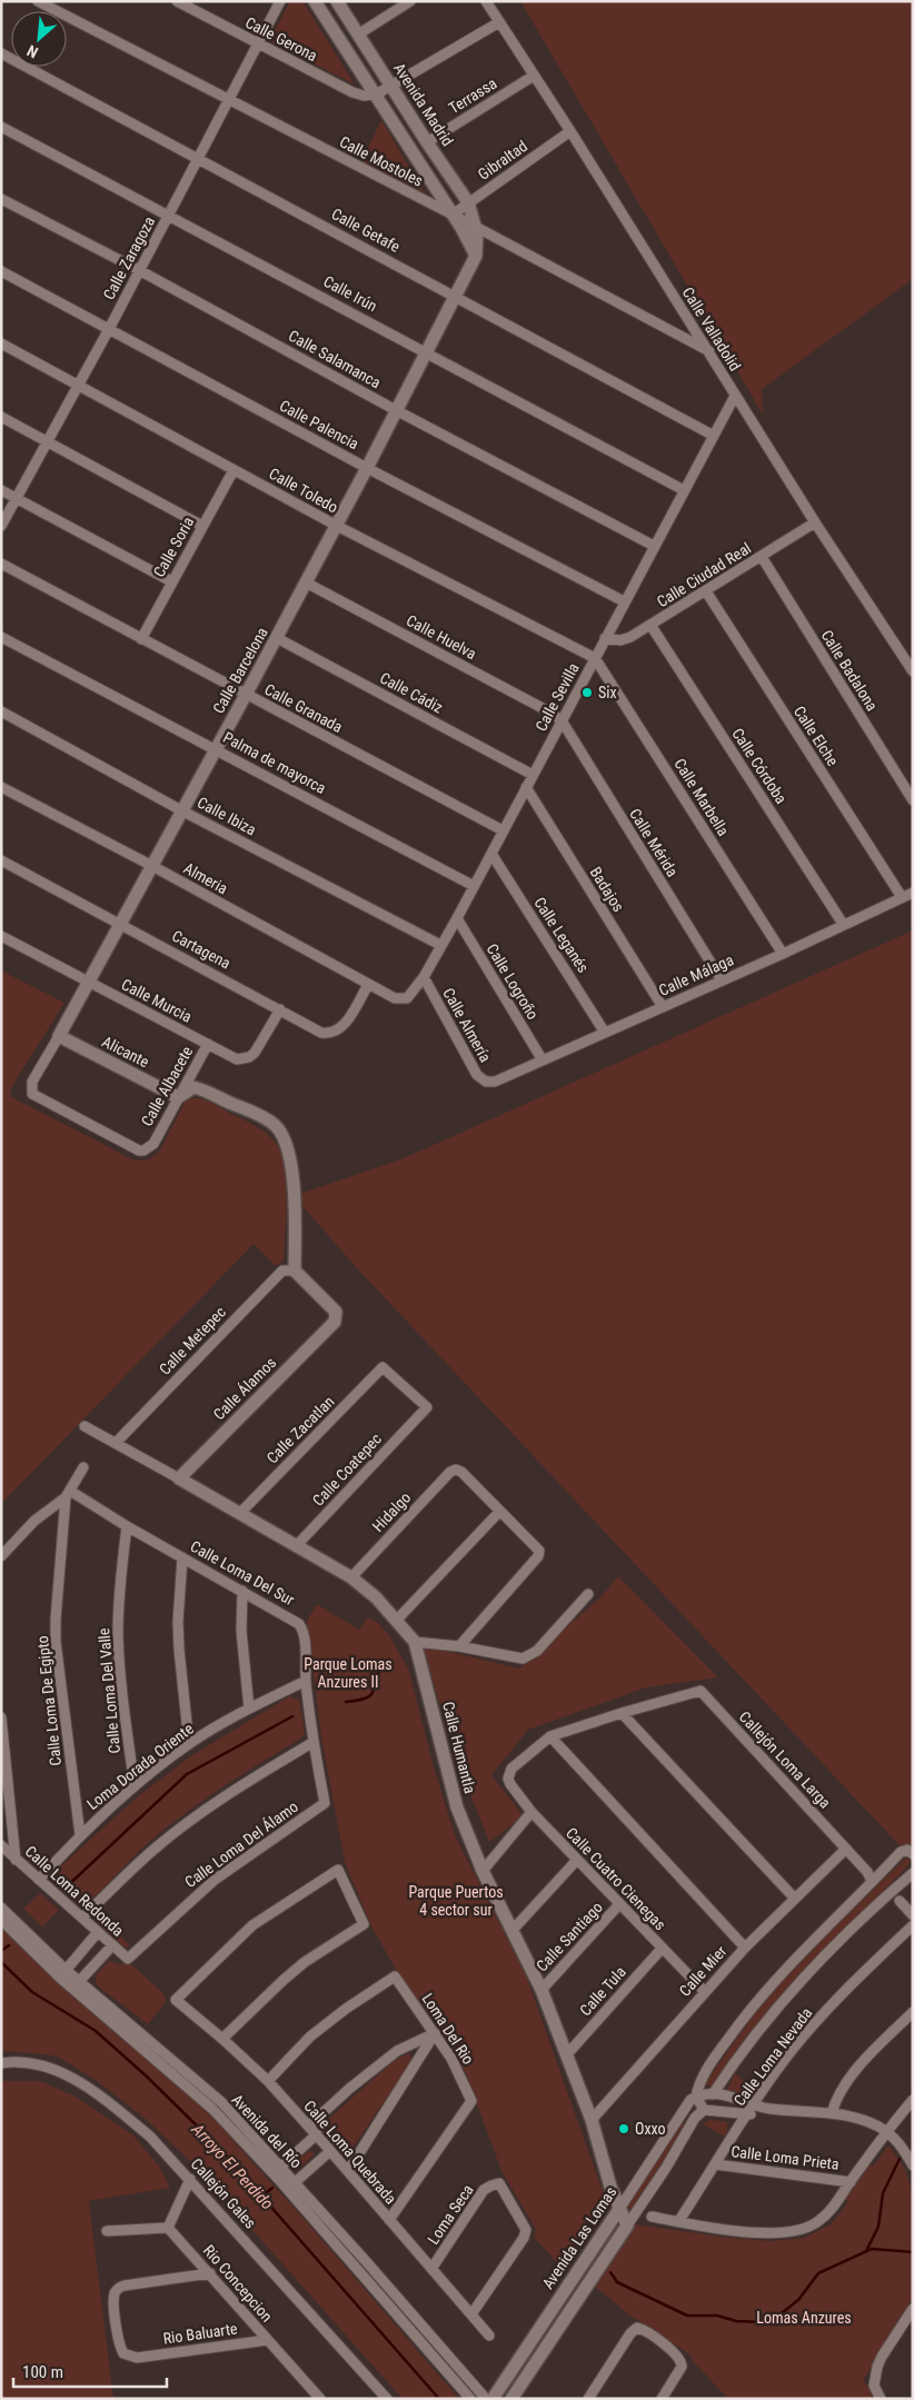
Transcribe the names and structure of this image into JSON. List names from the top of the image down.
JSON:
{
  "streets": {
    "street": [
      "Calle Gerona",
      "Terrassa",
      "Avenida Madrid",
      "Gibraltad",
      "Calle Mostoles",
      "Calle Getafe",
      "Calle Zaragoza",
      "Calle Irún",
      "Calle Valladolid",
      "Calle Salamanca",
      "Calle Palencia",
      "Calle Toledo",
      "Calle Soria",
      "Calle Ciudad Real",
      "Calle Huelva",
      "Calle Barcelona",
      "Calle Badalona",
      "Calle Cádiz",
      "Calle Sevilla",
      "Calle Granada",
      "Calle Elche",
      "Palma de mayorca",
      "Calle Córdoba",
      "Calle Marbella",
      "Calle Ibiza",
      "Calle Mérida",
      "Almeria",
      "Badajos",
      "Calle Leganés",
      "Cartagena",
      "Calle Málaga",
      "Calle Logroño",
      "Calle Murcia",
      "Calle Almería",
      "Alicante",
      "Calle Albacete",
      "Calle Metepec",
      "Calle Álamos",
      "Calle Zacatlan",
      "Calle Coatepec",
      "Hidalgo",
      "Calle Loma Del Sur",
      "Calle Loma Del Valle",
      "Calle Loma De Egipto",
      "Calle Humantla",
      "Callejón Loma Larga",
      "Loma Dorada Oriente",
      "Calle Loma Del Álamo",
      "Calle Cuatro Cienegas",
      "Calle Loma Redonda",
      "Calle Santiago",
      "Calle Mier",
      "Calle Tula",
      "Loma Del Rio",
      "Calle Loma Nevada",
      "Avenida del Río",
      "Calle Loma Quebrada",
      "Calle Loma Prieta",
      "Callejón Gales",
      "Loma Seca",
      "Avenida Las Lomas",
      "Rio Concepcion",
      "Rio Baluarte"
    ]
  },
  "crossings": [
    ["Calle Gerona", "Calle Zaragoza"],
    ["Terrassa", "Avenida Madrid"],
    ["Terrassa", "Calle Valladolid"],
    ["Avenida Madrid", "Gibraltad"],
    ["Avenida Madrid", "Calle Mostoles"],
    ["Avenida Madrid", "Calle Barcelona"],
    ["Gibraltad", "Calle Mostoles"],
    ["Gibraltad", "Calle Valladolid"],
    ["Calle Mostoles", "Calle Zaragoza"],
    ["Calle Mostoles", "Calle Valladolid"],
    ["Calle Mostoles", "Calle Barcelona"],
    ["Calle Getafe", "Calle Zaragoza"],
    ["Calle Getafe", "Calle Barcelona"],
    ["Calle Getafe", "Calle Sevilla"],
    ["Calle Zaragoza", "Calle Irún"],
    ["Calle Zaragoza", "Calle Salamanca"],
    ["Calle Zaragoza", "Calle Palencia"],
    ["Calle Zaragoza", "Calle Toledo"],
    ["Calle Irún", "Calle Barcelona"],
    ["Calle Irún", "Calle Sevilla"],
    ["Calle Valladolid", "Calle Ciudad Real"],
    ["Calle Valladolid", "Calle Sevilla"],
    ["Calle Salamanca", "Calle Barcelona"],
    ["Calle Salamanca", "Calle Sevilla"],
    ["Calle Palencia", "Calle Barcelona"],
    ["Calle Palencia", "Calle Sevilla"],
    ["Calle Toledo", "Calle Soria"],
    ["Calle Toledo", "Calle Barcelona"],
    ["Calle Toledo", "Calle Sevilla"],
    ["Calle Toledo", "Calle Marbella"],
    ["Calle Soria", "Calle Granada"],
    ["Calle Ciudad Real", "Calle Badalona"],
    ["Calle Ciudad Real", "Calle Sevilla"],
    ["Calle Ciudad Real", "Calle Elche"],
    ["Calle Ciudad Real", "Calle Córdoba"],
    ["Calle Huelva", "Calle Barcelona"],
    ["Calle Huelva", "Calle Sevilla"],
    ["Calle Huelva", "Calle Mérida"],
    ["Calle Barcelona", "Calle Cádiz"],
    ["Calle Barcelona", "Calle Granada"],
    ["Calle Barcelona", "Palma de mayorca"],
    ["Calle Barcelona", "Calle Ibiza"],
    ["Calle Barcelona", "Almeria"],
    ["Calle Barcelona", "Cartagena"],
    ["Calle Barcelona", "Calle Murcia"],
    ["Calle Barcelona", "Alicante"],
    ["Calle Barcelona", "Calle Albacete"],
    ["Calle Cádiz", "Calle Sevilla"],
    ["Calle Sevilla", "Calle Granada"],
    ["Calle Sevilla", "Palma de mayorca"],
    ["Calle Sevilla", "Calle Marbella"],
    ["Calle Sevilla", "Calle Ibiza"],
    ["Calle Sevilla", "Calle Mérida"],
    ["Calle Sevilla", "Almeria"],
    ["Calle Sevilla", "Badajos"],
    ["Calle Sevilla", "Calle Leganés"],
    ["Calle Sevilla", "Calle Logroño"],
    ["Calle Sevilla", "Calle Almería"],
    ["Calle Elche", "Calle Málaga"],
    ["Calle Córdoba", "Calle Málaga"],
    ["Calle Marbella", "Calle Málaga"],
    ["Calle Mérida", "Calle Málaga"],
    ["Almeria", "Cartagena"],
    ["Badajos", "Calle Málaga"],
    ["Calle Leganés", "Calle Málaga"],
    ["Cartagena", "Calle Murcia"],
    ["Calle Málaga", "Calle Logroño"],
    ["Calle Málaga", "Calle Almería"],
    ["Calle Murcia", "Calle Albacete"],
    ["Alicante", "Calle Albacete"],
    ["Calle Metepec", "Calle Álamos"],
    ["Calle Metepec", "Calle Humantla"],
    ["Calle Álamos", "Calle Humantla"],
    ["Calle Zacatlan", "Calle Coatepec"],
    ["Calle Zacatlan", "Calle Humantla"],
    ["Calle Coatepec", "Calle Humantla"],
    ["Hidalgo", "Calle Humantla"],
    ["Calle Loma Del Sur", "Calle Loma Del Valle"],
    ["Calle Loma Del Sur", "Calle Loma De Egipto"],
    ["Calle Loma Del Sur", "Loma Dorada Oriente"],
    ["Calle Loma Del Sur", "Calle Loma Del Álamo"],
    ["Calle Loma Del Valle", "Loma Dorada Oriente"],
    ["Calle Loma De Egipto", "Loma Dorada Oriente"],
    ["Calle Humantla", "Calle Santiago"],
    ["Calle Humantla", "Calle Mier"],
    ["Calle Humantla", "Calle Tula"],
    ["Calle Humantla", "Avenida Las Lomas"],
    ["Callejón Loma Larga", "Calle Mier"],
    ["Callejón Loma Larga", "Avenida Las Lomas"],
    ["Loma Dorada Oriente", "Calle Loma Redonda"],
    ["Calle Loma Del Álamo", "Calle Loma Redonda"],
    ["Calle Cuatro Cienegas", "Calle Santiago"],
    ["Calle Cuatro Cienegas", "Calle Mier"],
    ["Calle Cuatro Cienegas", "Calle Tula"],
    ["Loma Del Rio", "Calle Loma Quebrada"],
    ["Calle Loma Nevada", "Calle Loma Prieta"],
    ["Calle Loma Quebrada", "Loma Seca"],
    ["Rio Concepcion", "Rio Baluarte"]
  ],
  "water": ["Arroyo El Perdido"],
  "parks": ["Parque Lomas Anzures II", "Parque Puertos 4 sector sur", "Lomas Anzures"],
  "places": ["Six", "Oxxo"],
  "scale_bar": "100 m",
  "north": "bottom left"
}
